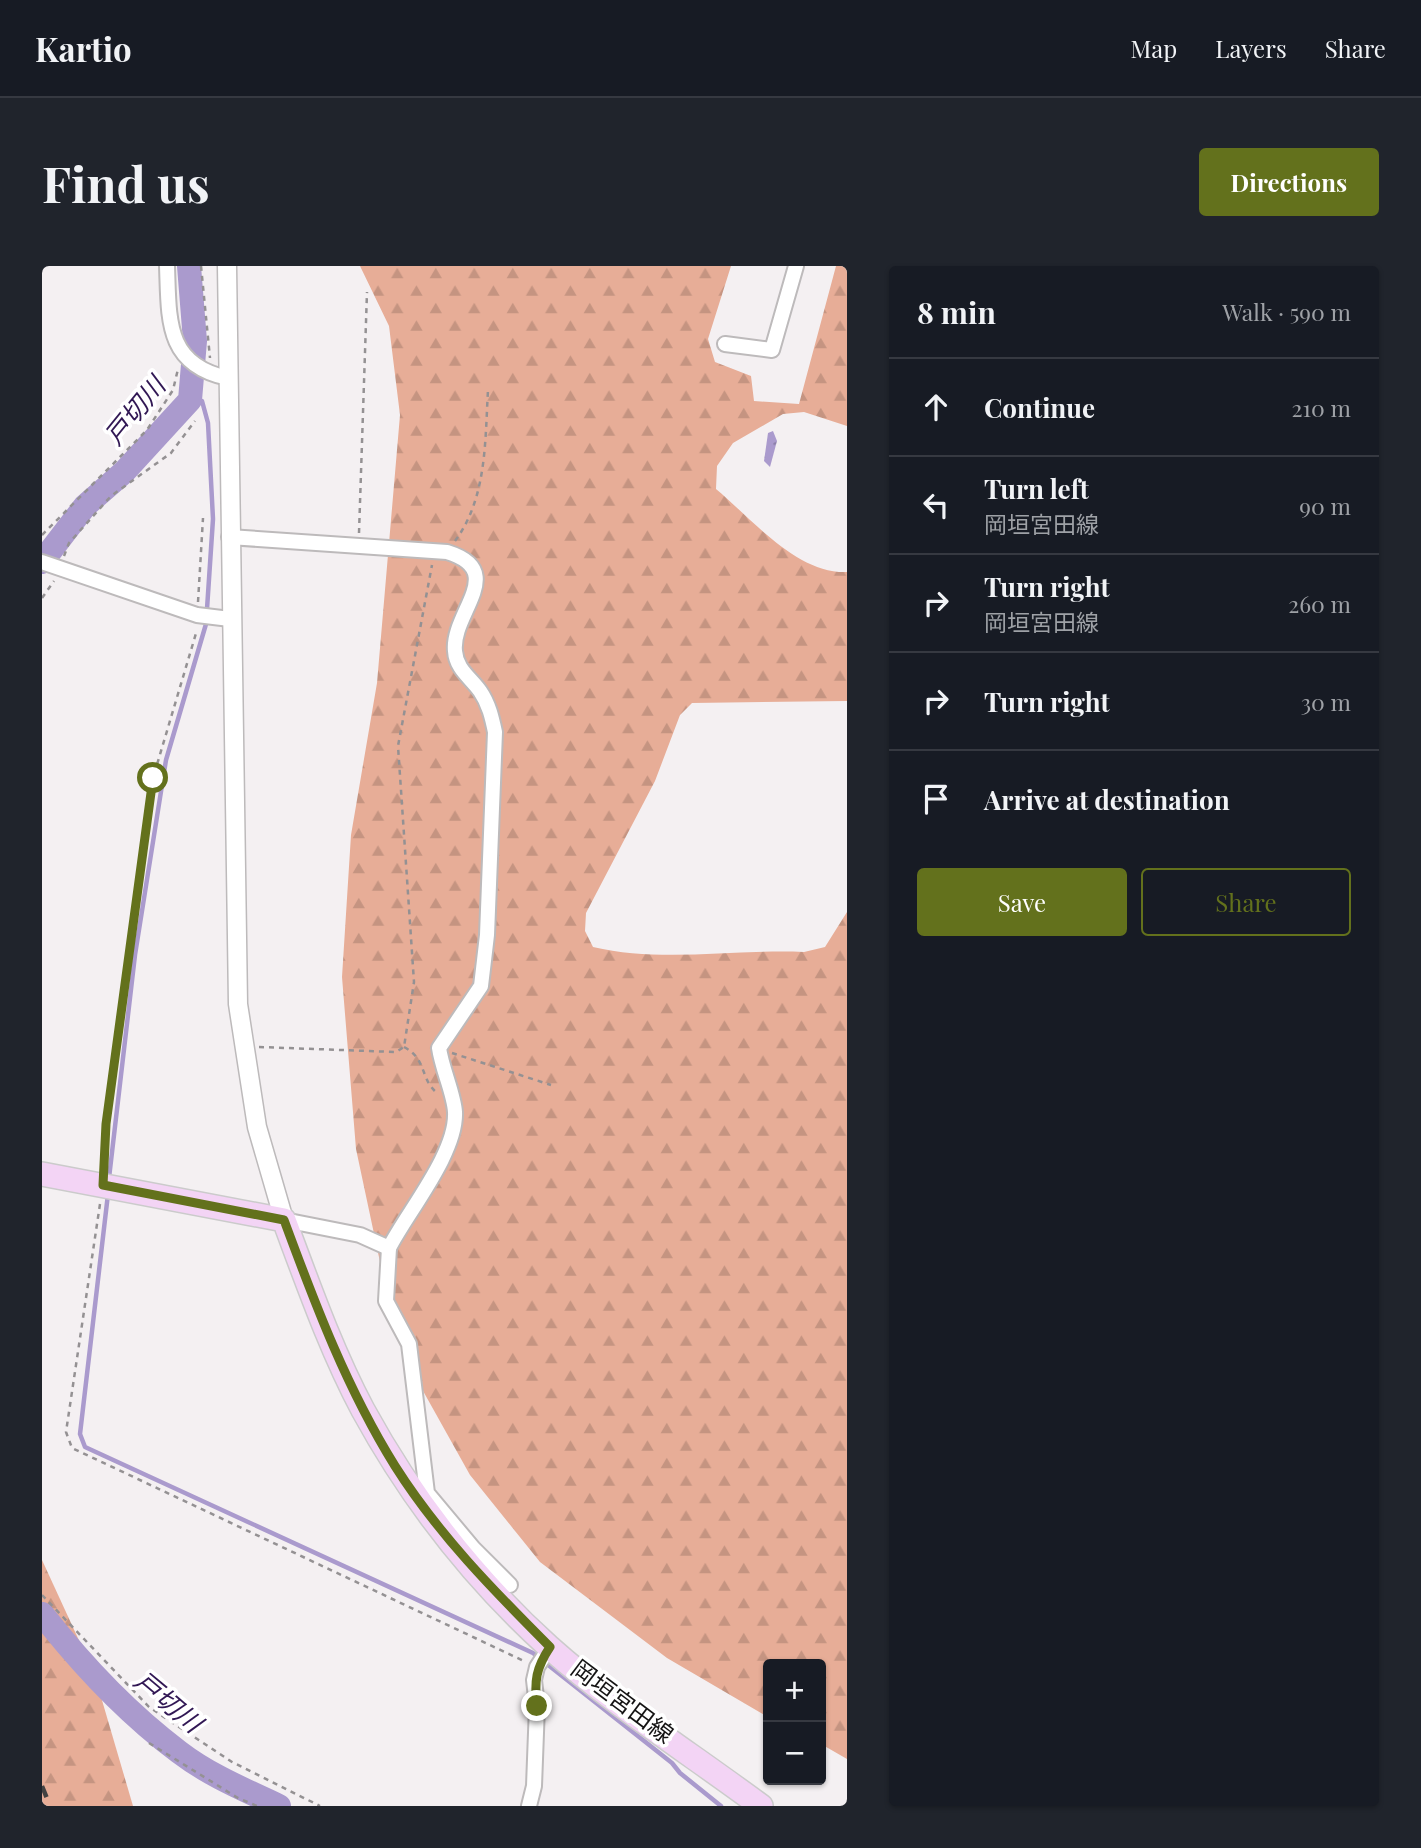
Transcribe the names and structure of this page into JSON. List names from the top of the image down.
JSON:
{
  "streets": {
    "main road": ["岡垣宮田線"]
  },
  "water": ["戸切川"],
  "page": {
    "header": "Kartio",
    "nav": ["Map", "Layers", "Share"],
    "buttons": [
      "Directions",
      ["Save", "Share"]
    ],
    "title": "Find us",
    "heading": ["8 min", "Walk · 590 m"],
    "list": [
      ["Continue", "210 m"],
      ["Turn left", "岡垣宮田線", "90 m"],
      ["Turn right", "岡垣宮田線", "260 m"],
      ["Turn right", "30 m"],
      "Arrive at destination"
    ],
    "map_buttons": ["+", "−"]
  }
}
